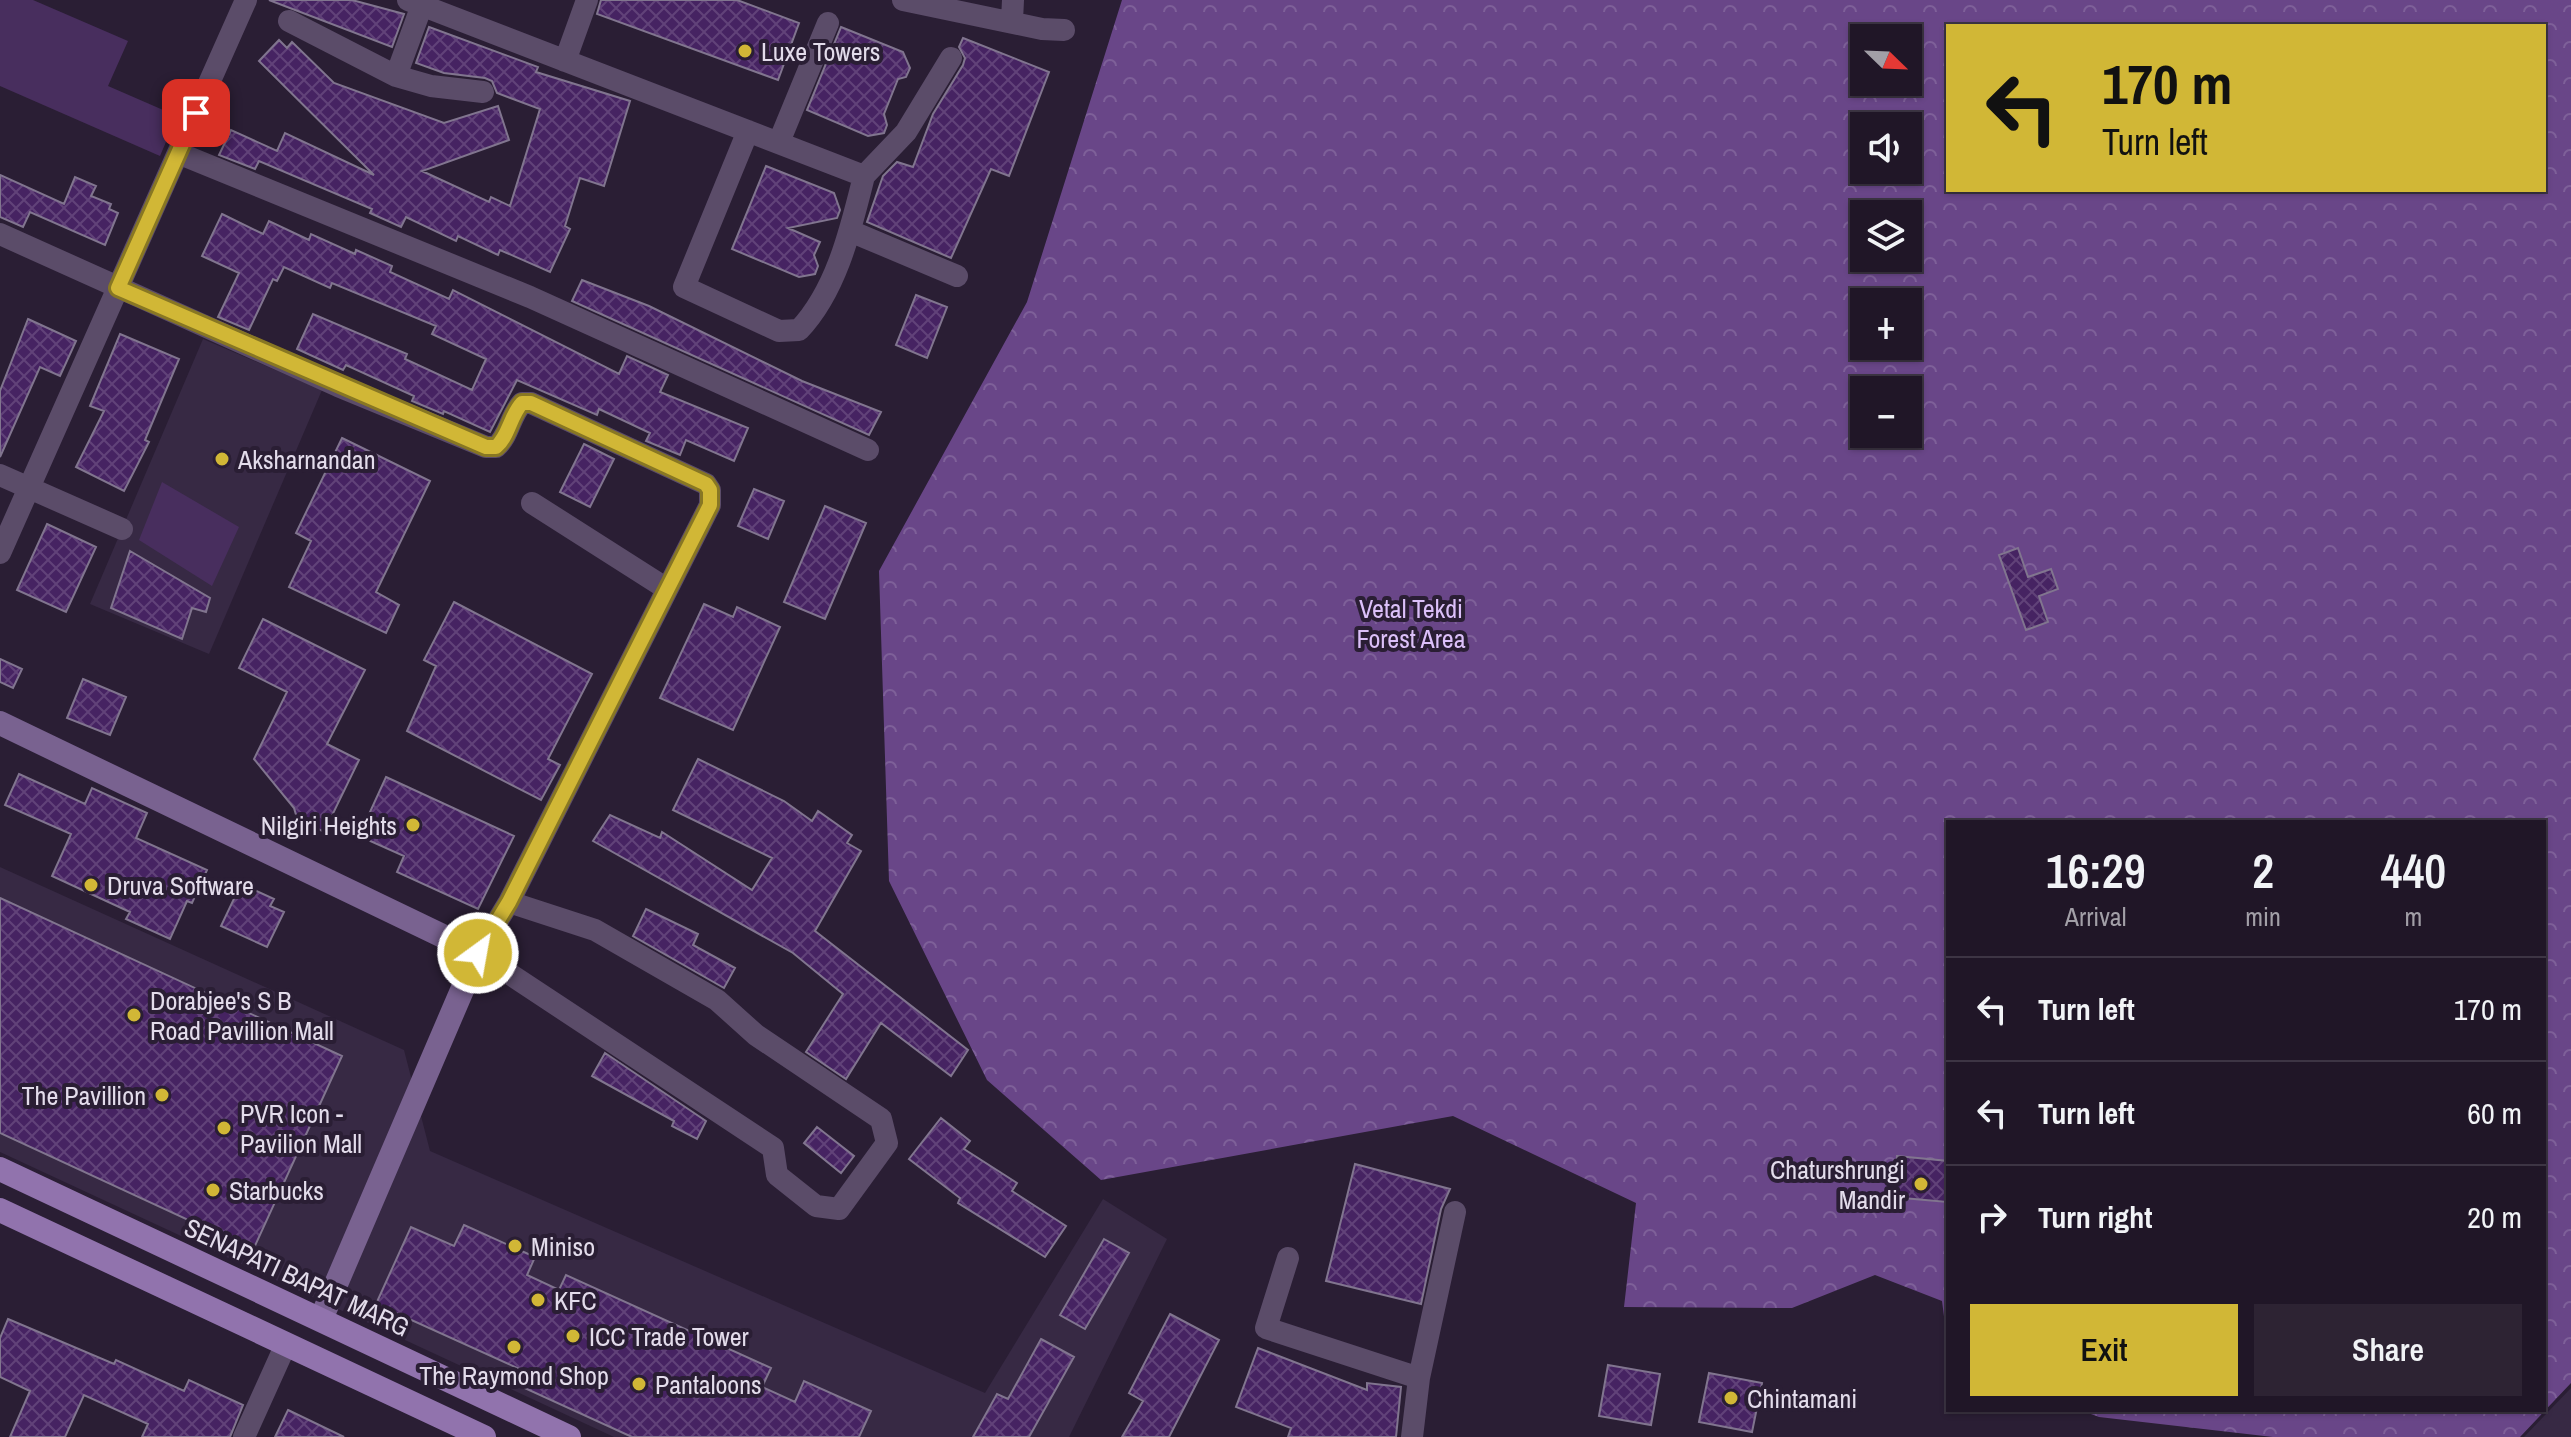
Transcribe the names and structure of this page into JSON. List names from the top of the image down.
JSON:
{
  "streets": {
    "main road": ["SENAPATI BAPAT MARG"]
  },
  "parks": ["Vetal Tekdi Forest Area"],
  "places": [
    "Luxe Towers",
    "Aksharnandan",
    "Nilgiri Heights",
    "Druva Software",
    "Dorabjee's S B Road Pavillion Mall",
    "The Pavillion",
    "PVR Icon - Pavilion Mall",
    "Chaturshrungi Mandir",
    "Starbucks",
    "Miniso",
    "KFC",
    "ICC Trade Tower",
    "The Raymond Shop",
    "Pantaloons",
    "Chintamani"
  ],
  "north": "bottom right",
  "page": {
    "map_buttons": ["+", "−"],
    "turn": ["170 m", "Turn left"],
    "eta": [
      "16:29",
      "Arrival",
      "2",
      "min",
      "440",
      "m"
    ],
    "list": [
      {
        "name": "Turn left",
        "value": "170 m"
      },
      {
        "name": "Turn left",
        "value": "60 m"
      },
      {
        "name": "Turn right",
        "value": "20 m"
      }
    ],
    "buttons": ["Exit", "Share"]
  }
}
